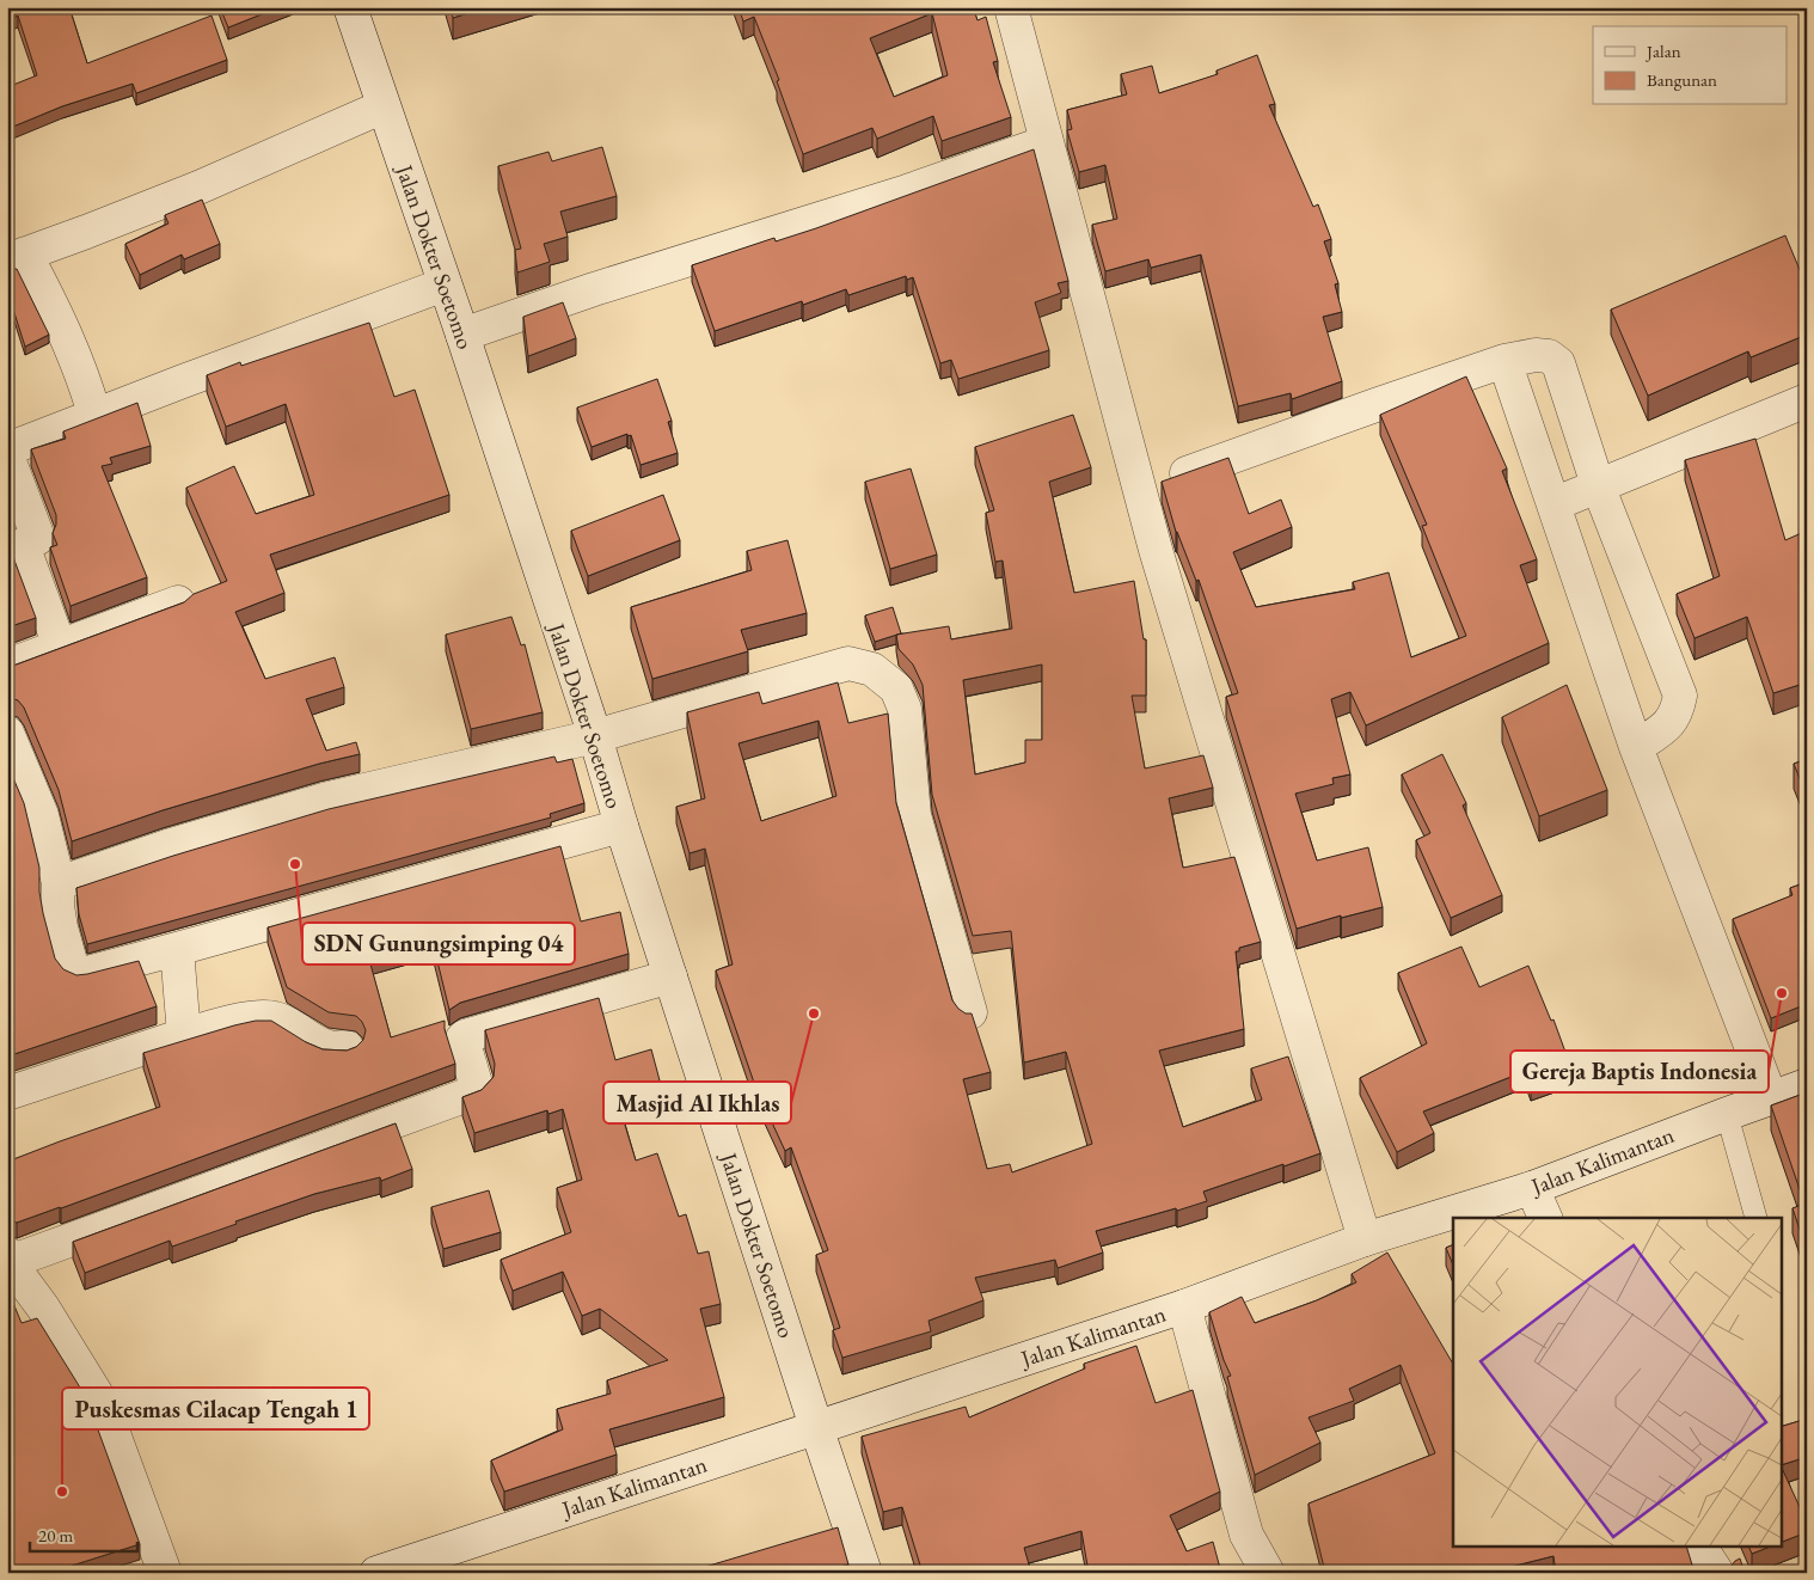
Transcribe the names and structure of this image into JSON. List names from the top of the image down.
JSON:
{
  "streets": {
    "street": ["Jalan Dokter Soetomo", "Jalan Kalimantan"]
  },
  "crossings": [
    ["Jalan Dokter Soetomo", "Jalan Kalimantan"]
  ],
  "places": [
    "SDN Gunungsimping 04",
    "Gereja Baptis Indonesia",
    "Masjid Al Ikhlas",
    "Puskesmas Cilacap Tengah 1"
  ],
  "legend": ["Jalan", "Bangunan"],
  "scale_bar": "20 m"
}
